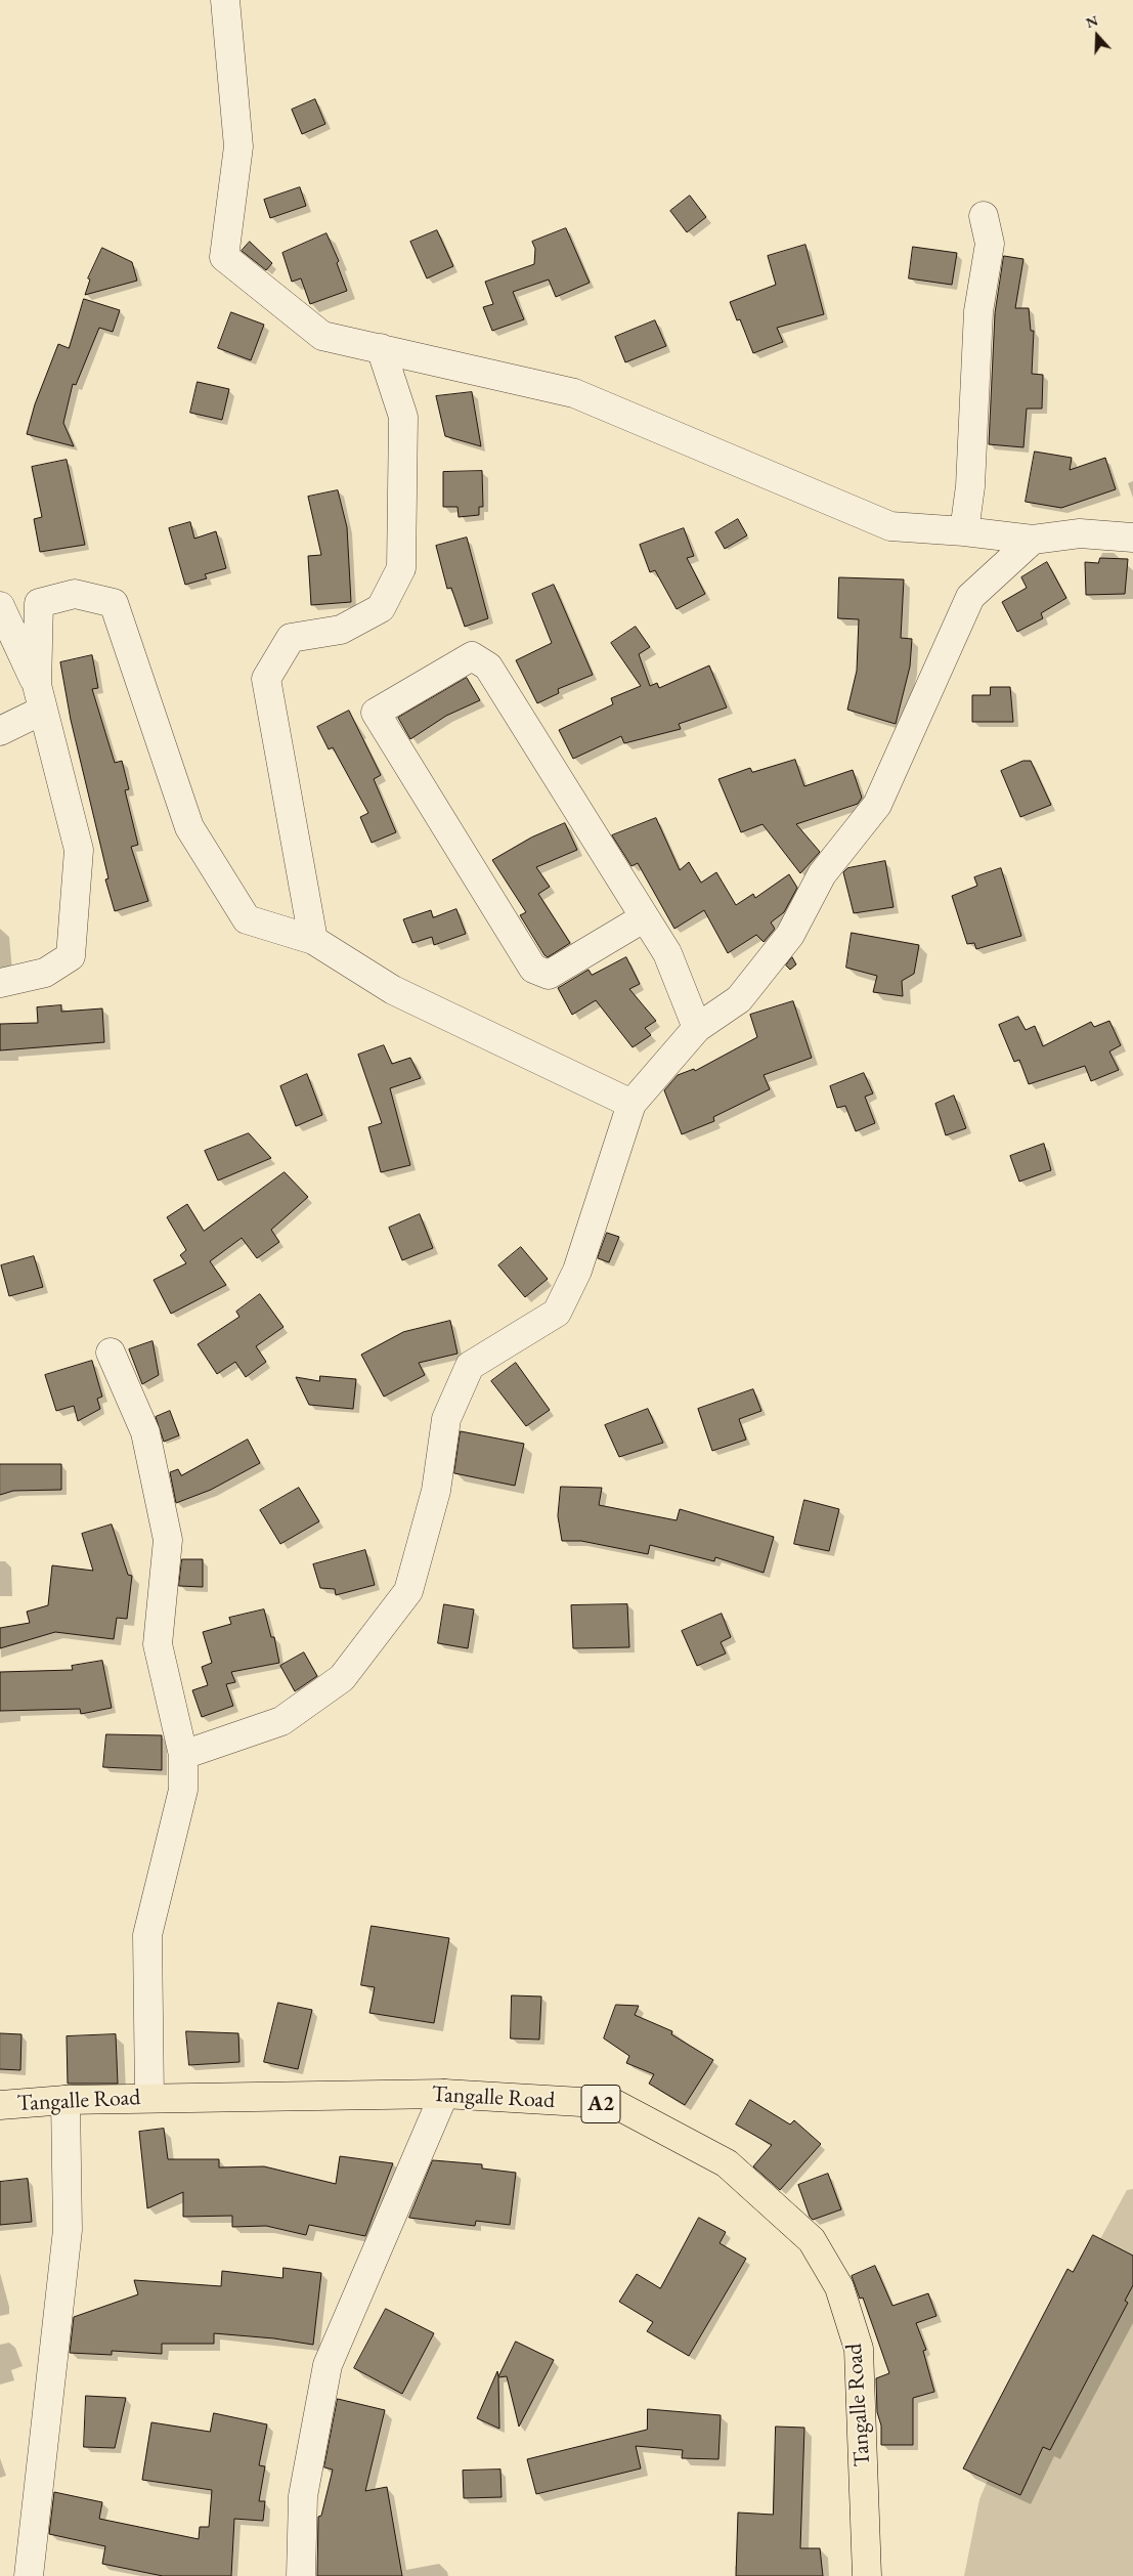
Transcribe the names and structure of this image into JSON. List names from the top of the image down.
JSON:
{
  "streets": {
    "highway": ["Tangalle Road", "A2"]
  },
  "north": "top"
}
